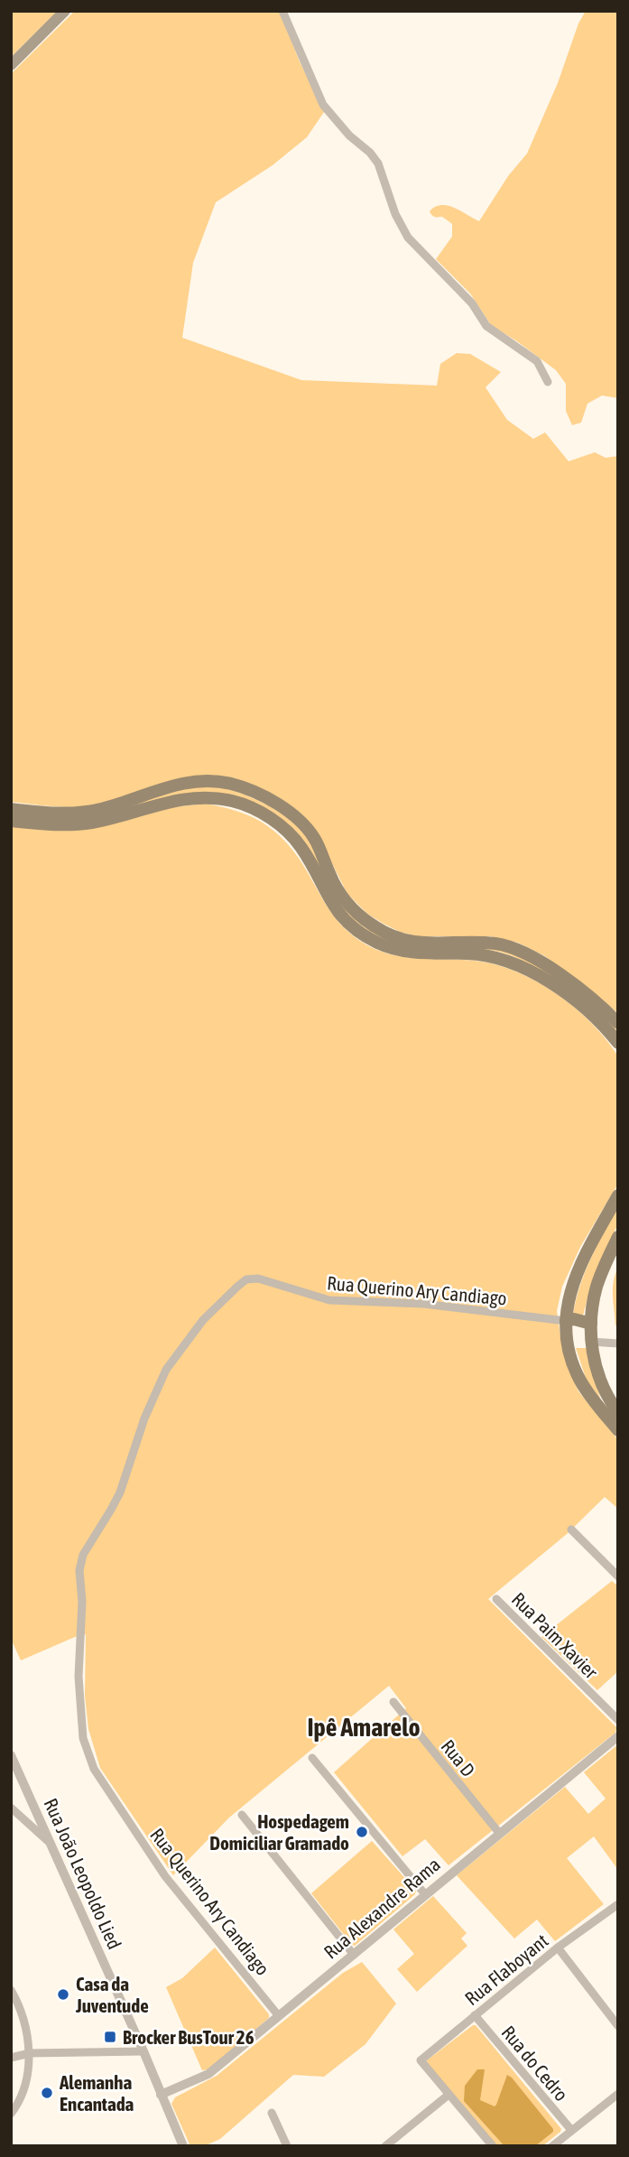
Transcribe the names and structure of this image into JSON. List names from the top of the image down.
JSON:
{
  "streets": {
    "street": [
      "Rua Querino Ary Candiago",
      "Rua Paim Xavier",
      "Rua D",
      "Rua João Leopoldo Lied",
      "Rua Alexandre Rama",
      "Rua Flaboyant",
      "Rua do Cedro"
    ]
  },
  "crossings": [
    ["Rua Querino Ary Candiago", "Rua Alexandre Rama"],
    ["Rua D", "Rua Alexandre Rama"],
    ["Rua João Leopoldo Lied", "Rua Alexandre Rama"],
    ["Rua Flaboyant", "Rua do Cedro"]
  ],
  "districts": ["Ipê Amarelo"],
  "places": {
    "other": ["Hospedagem Domiciliar Gramado", "Casa da Juventude", "Alemanha Encantada"],
    "transit": ["Brocker BusTour 26"]
  }
}
